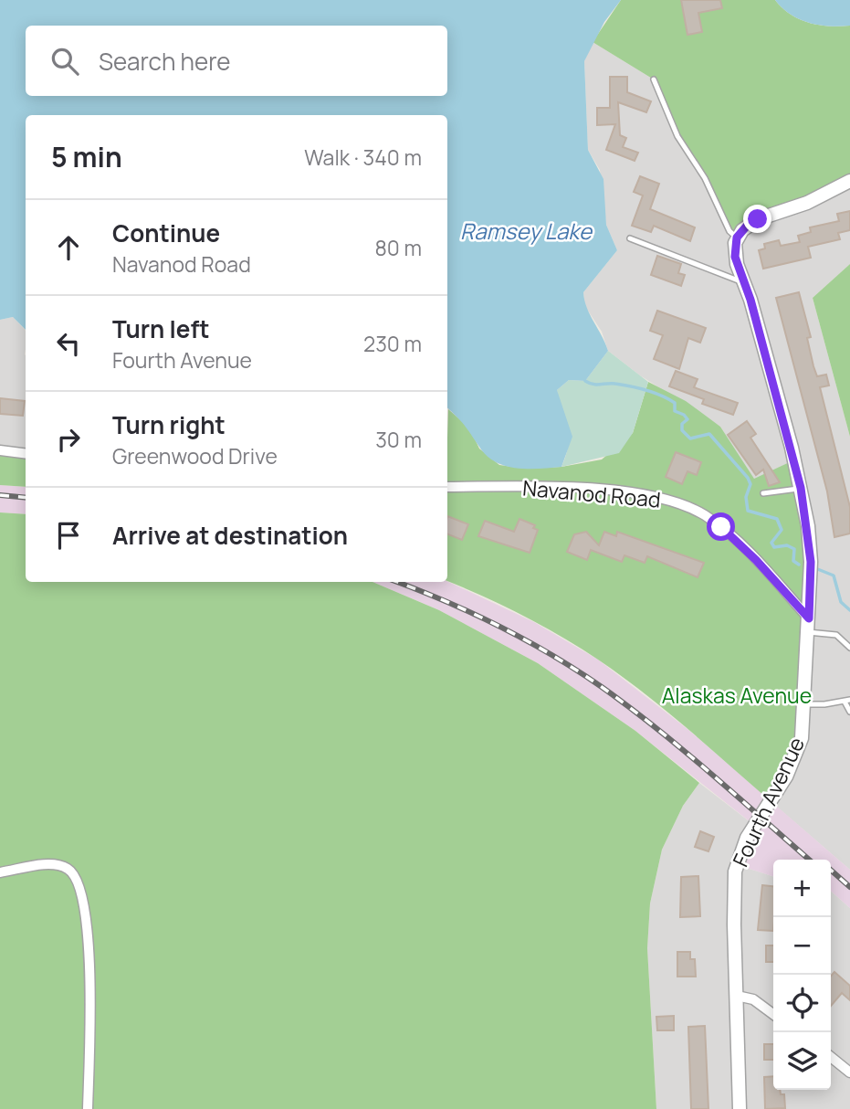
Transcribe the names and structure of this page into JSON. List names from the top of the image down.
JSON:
{
  "streets": {
    "street": ["Navanod Road", "Fourth Avenue"]
  },
  "crossings": [
    ["Navanod Road", "Fourth Avenue"]
  ],
  "water": ["Ramsey Lake"],
  "parks": ["Alaskas Avenue"],
  "page": {
    "search": "Search here",
    "heading": ["5 min", "Walk · 340 m"],
    "list": [
      ["Continue", "Navanod Road", "80 m"],
      ["Turn left", "Fourth Avenue", "230 m"],
      ["Turn right", "Greenwood Drive", "30 m"],
      "Arrive at destination"
    ],
    "map_buttons": ["+", "−"]
  }
}
